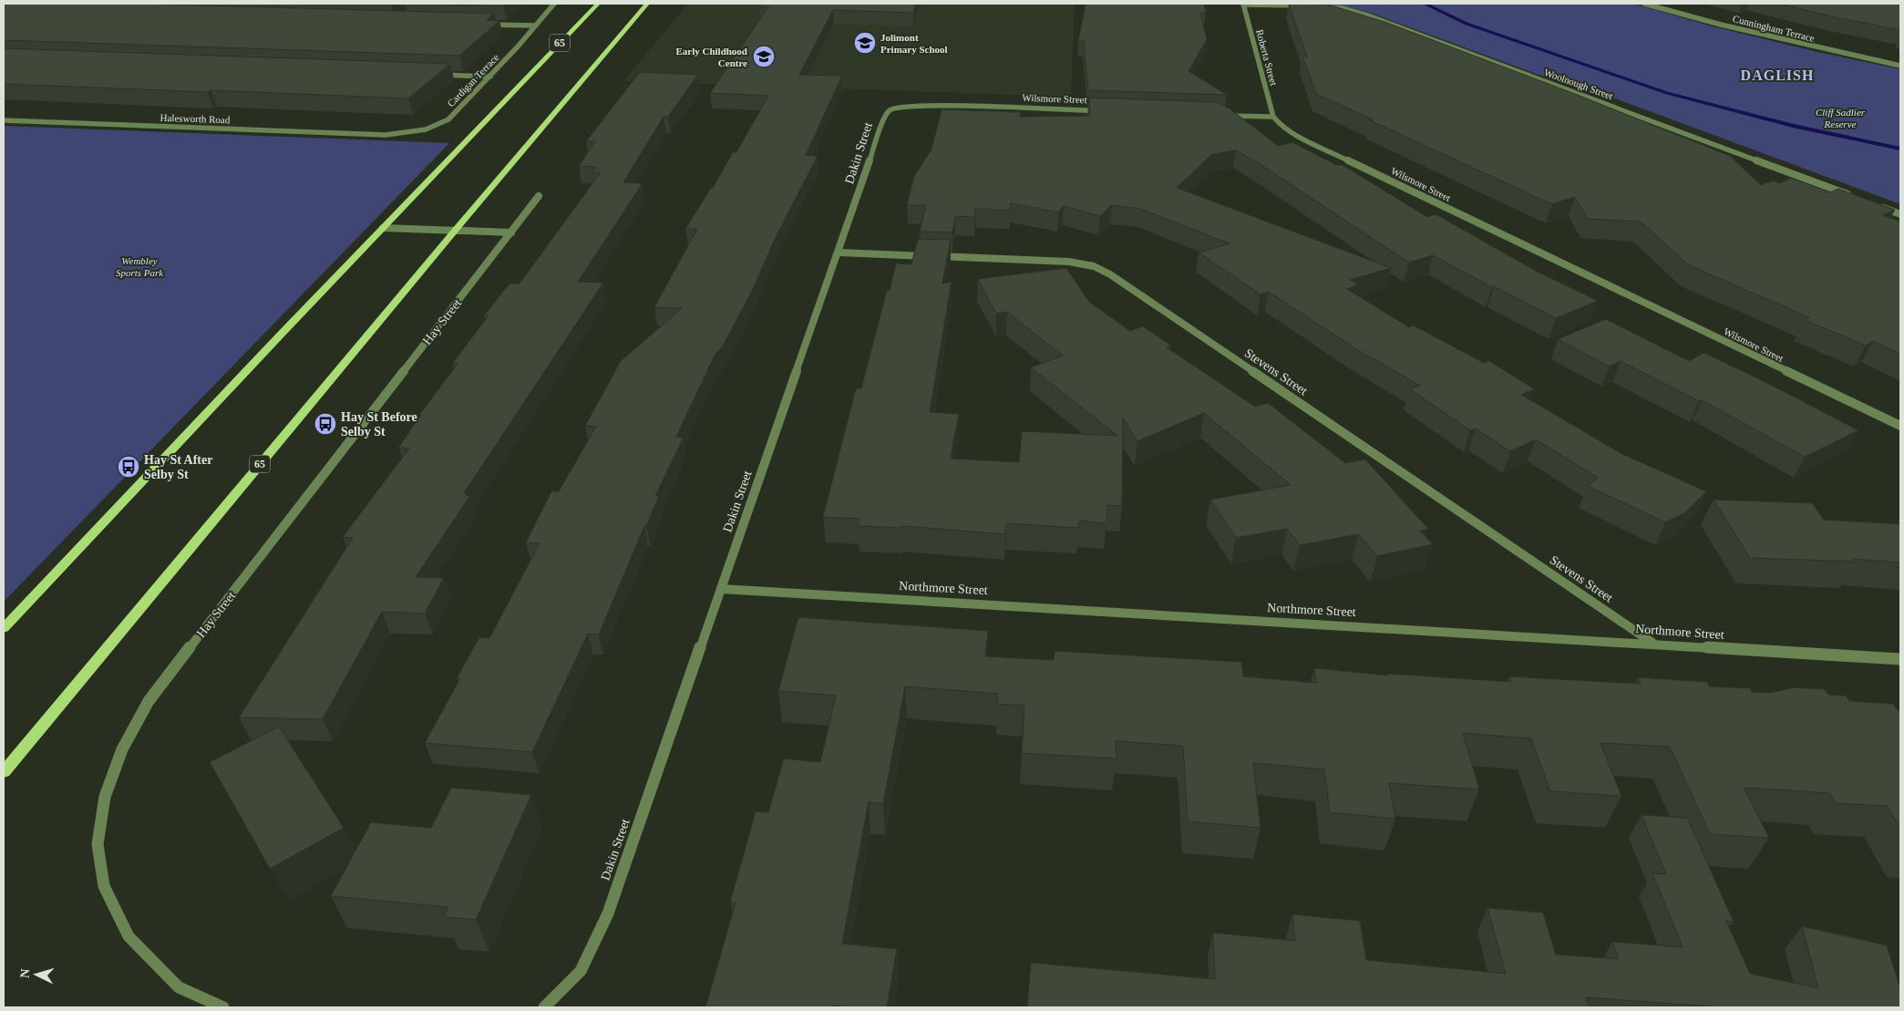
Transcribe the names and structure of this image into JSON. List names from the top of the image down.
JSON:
{
  "streets": {
    "main road": ["65"],
    "street": [
      "Cunningham Terrace",
      "Roberta Street",
      "Cardigan Terrace",
      "Woolnough Street",
      "Wilsmore Street",
      "Halesworth Road",
      "Dakin Street",
      "Hay Street",
      "Stevens Street",
      "Northmore Street"
    ]
  },
  "crossings": [
    ["Roberta Street", "Wilsmore Street"],
    ["Cardigan Terrace", "Halesworth Road"],
    ["Wilsmore Street", "Dakin Street"],
    ["Dakin Street", "Stevens Street"],
    ["Dakin Street", "Northmore Street"],
    ["Stevens Street", "Northmore Street"]
  ],
  "districts": ["DAGLISH"],
  "parks": ["Cliff Sadlier Reserve", "Wembley Sports Park"],
  "places": {
    "school or university": ["Jolimont Primary School", "Early Childhood Centre"],
    "bus stop": ["Hay St Before Selby St", "Hay St After Selby St"]
  },
  "north": "left"
}
